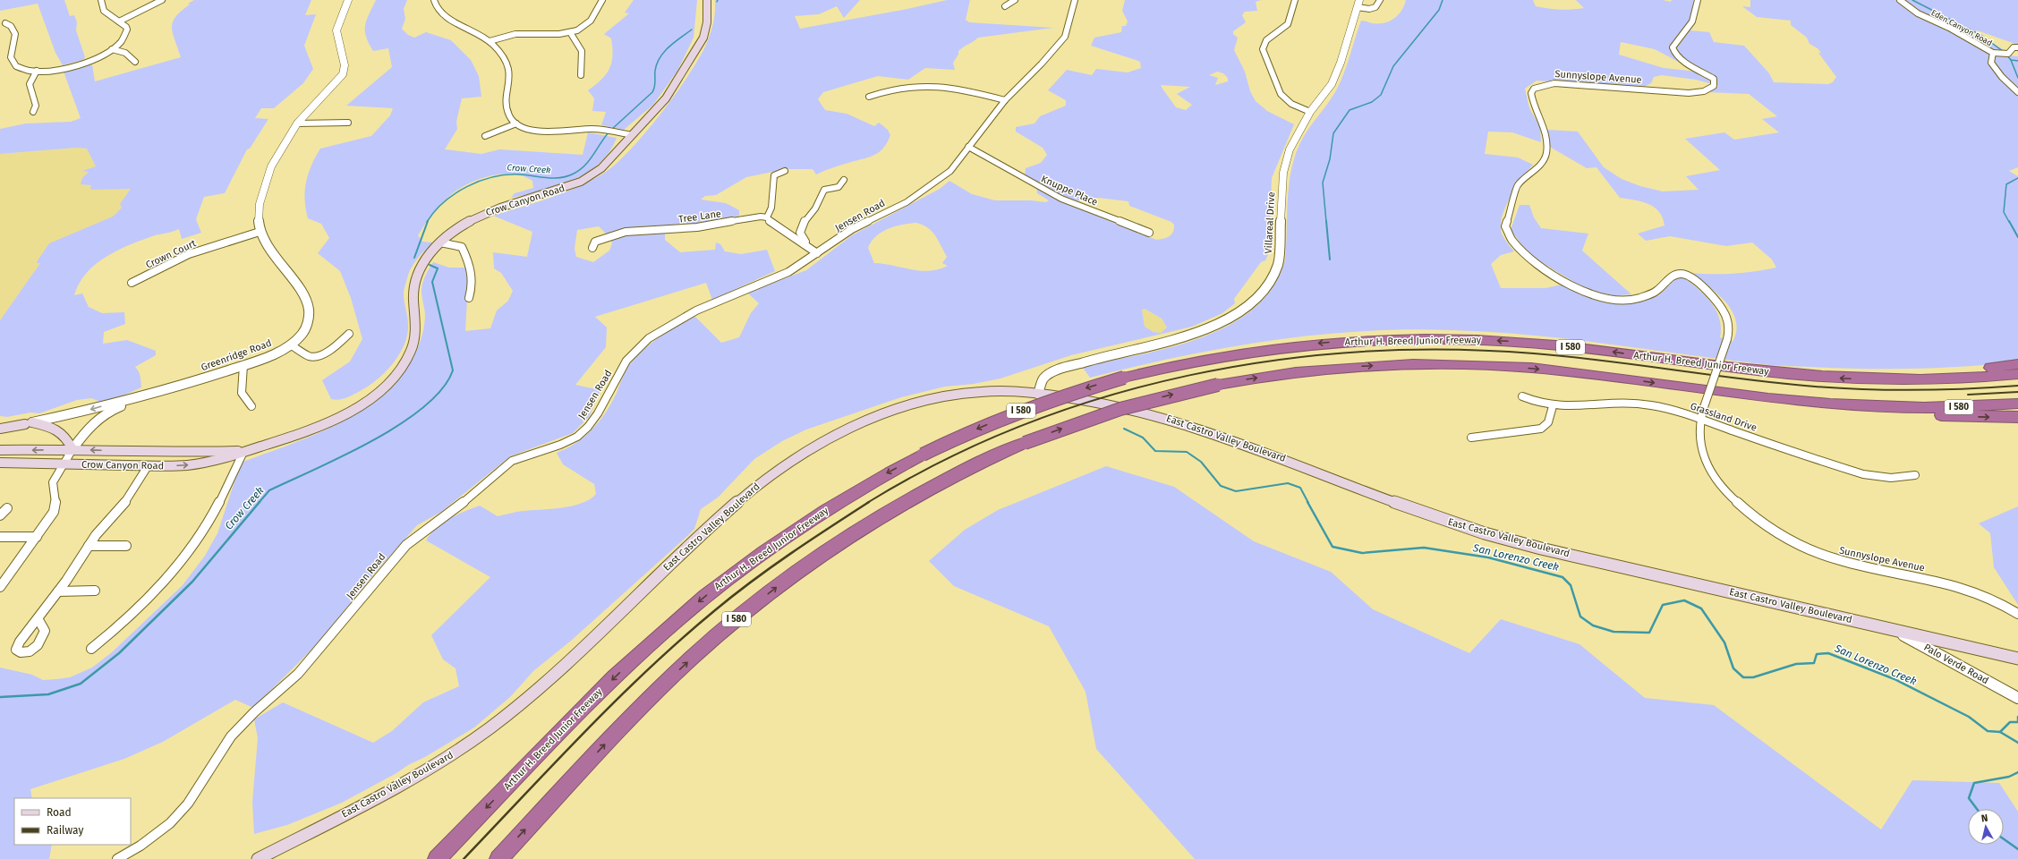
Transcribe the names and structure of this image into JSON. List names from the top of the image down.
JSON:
{
  "streets": {
    "highway": ["Arthur H. Breed Junior Freeway", "I 580"],
    "main road": ["Crow Canyon Road", "East Castro Valley Boulevard"],
    "street": [
      "Eden Canyon Road",
      "Sunnyslope Avenue",
      "Knuppe Place",
      "Jensen Road",
      "Tree Lane",
      "Villareal Drive",
      "Crown Court",
      "Greenridge Road",
      "Grassland Drive",
      "Palo Verde Road"
    ]
  },
  "crossings": [
    ["Sunnyslope Avenue", "Grassland Drive"],
    ["Knuppe Place", "Jensen Road"],
    ["Crow Canyon Road", "Greenridge Road"],
    ["Villareal Drive", "East Castro Valley Boulevard"],
    ["Crown Court", "Greenridge Road"],
    ["East Castro Valley Boulevard", "Palo Verde Road"]
  ],
  "water": ["Crow Creek", "San Lorenzo Creek"],
  "legend": ["Road", "Railway"],
  "north": "top"
}
